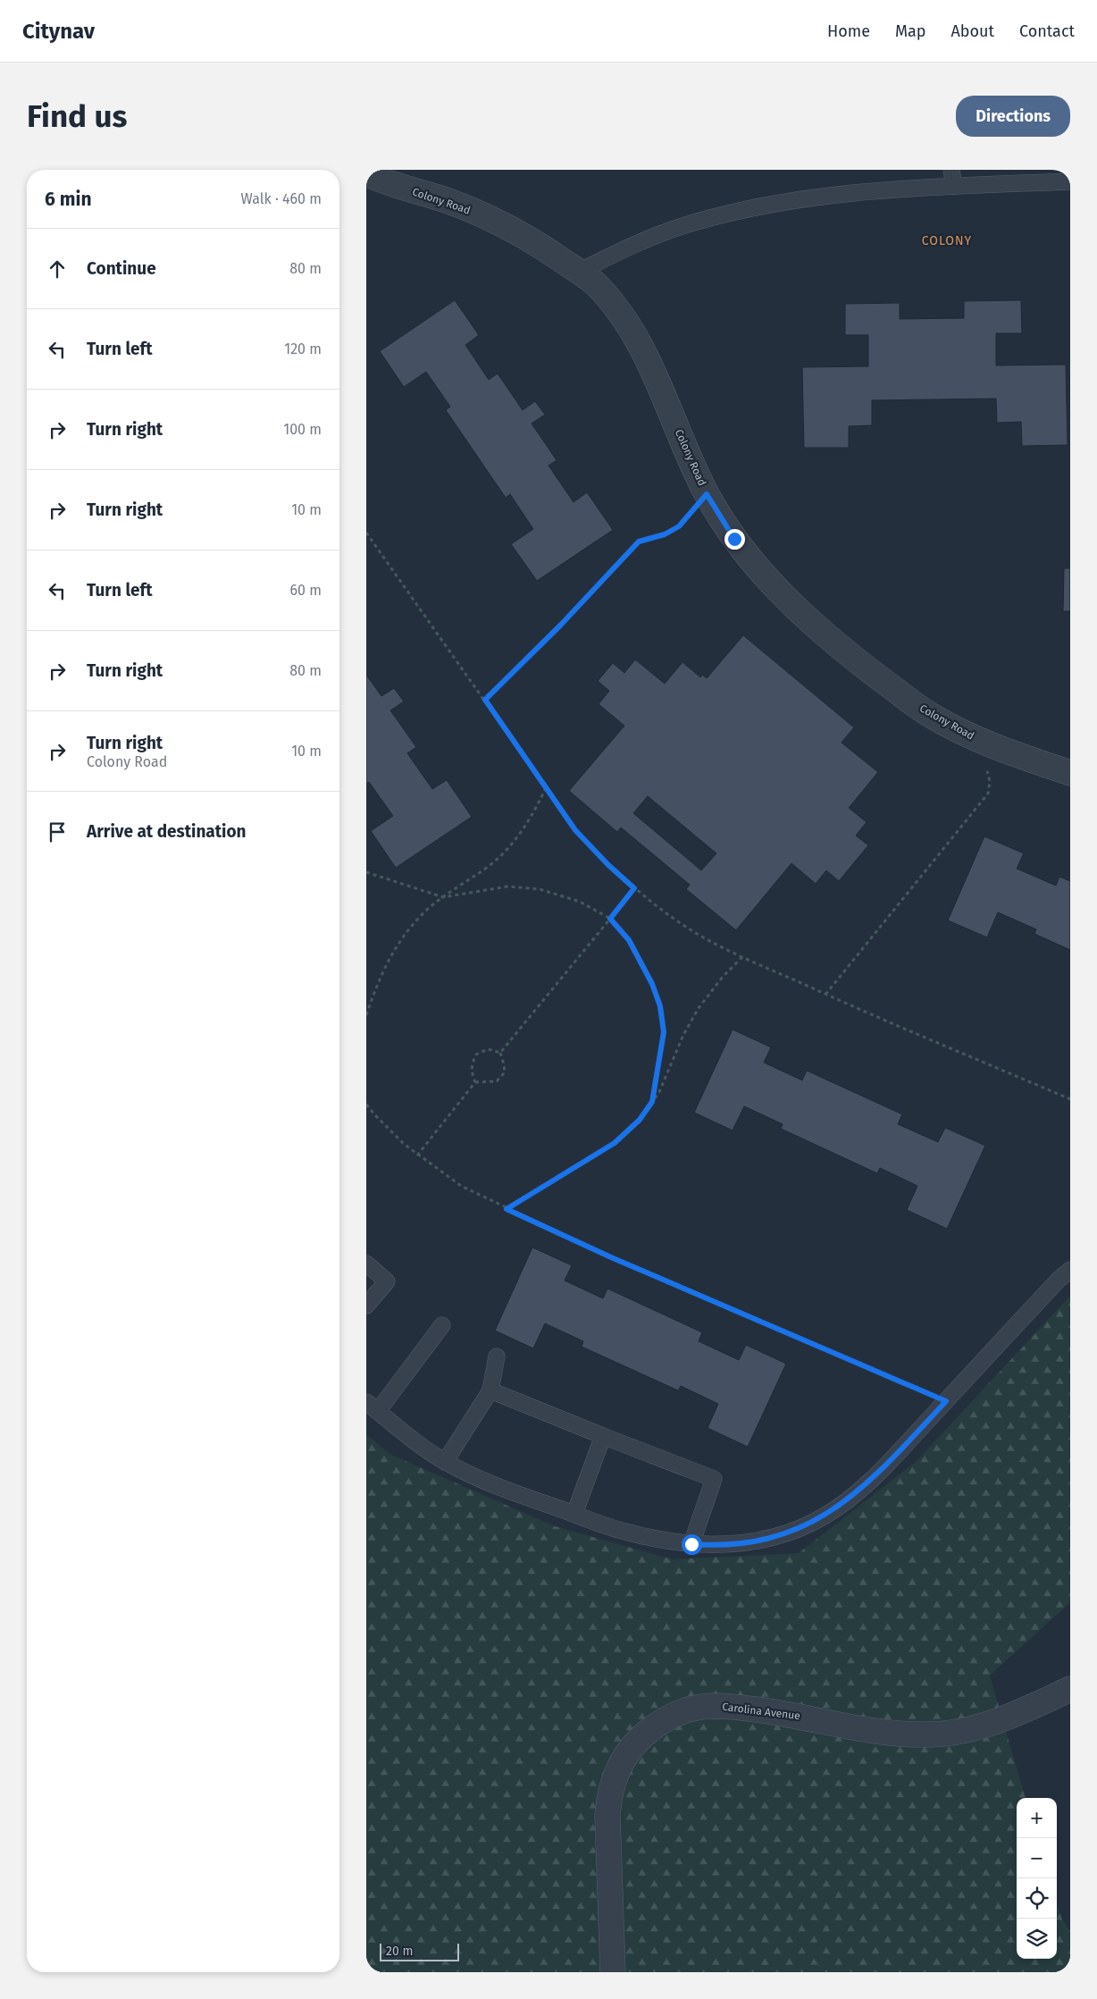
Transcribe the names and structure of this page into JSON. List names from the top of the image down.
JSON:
{
  "streets": {
    "street": ["Colony Road", "Carolina Avenue"]
  },
  "districts": ["COLONY"],
  "scale_bar": "20 m",
  "page": {
    "header": "Citynav",
    "nav": [
      "Home",
      "Map",
      "About",
      "Contact"
    ],
    "buttons": "Directions",
    "title": "Find us",
    "heading": ["6 min", "Walk · 460 m"],
    "list": [
      ["Continue", "80 m"],
      ["Turn left", "120 m"],
      ["Turn right", "100 m"],
      ["Turn right", "10 m"],
      ["Turn left", "60 m"],
      ["Turn right", "80 m"],
      ["Turn right", "Colony Road", "10 m"],
      "Arrive at destination"
    ],
    "map_buttons": ["+", "−"],
    "scale": "20 m"
  }
}
